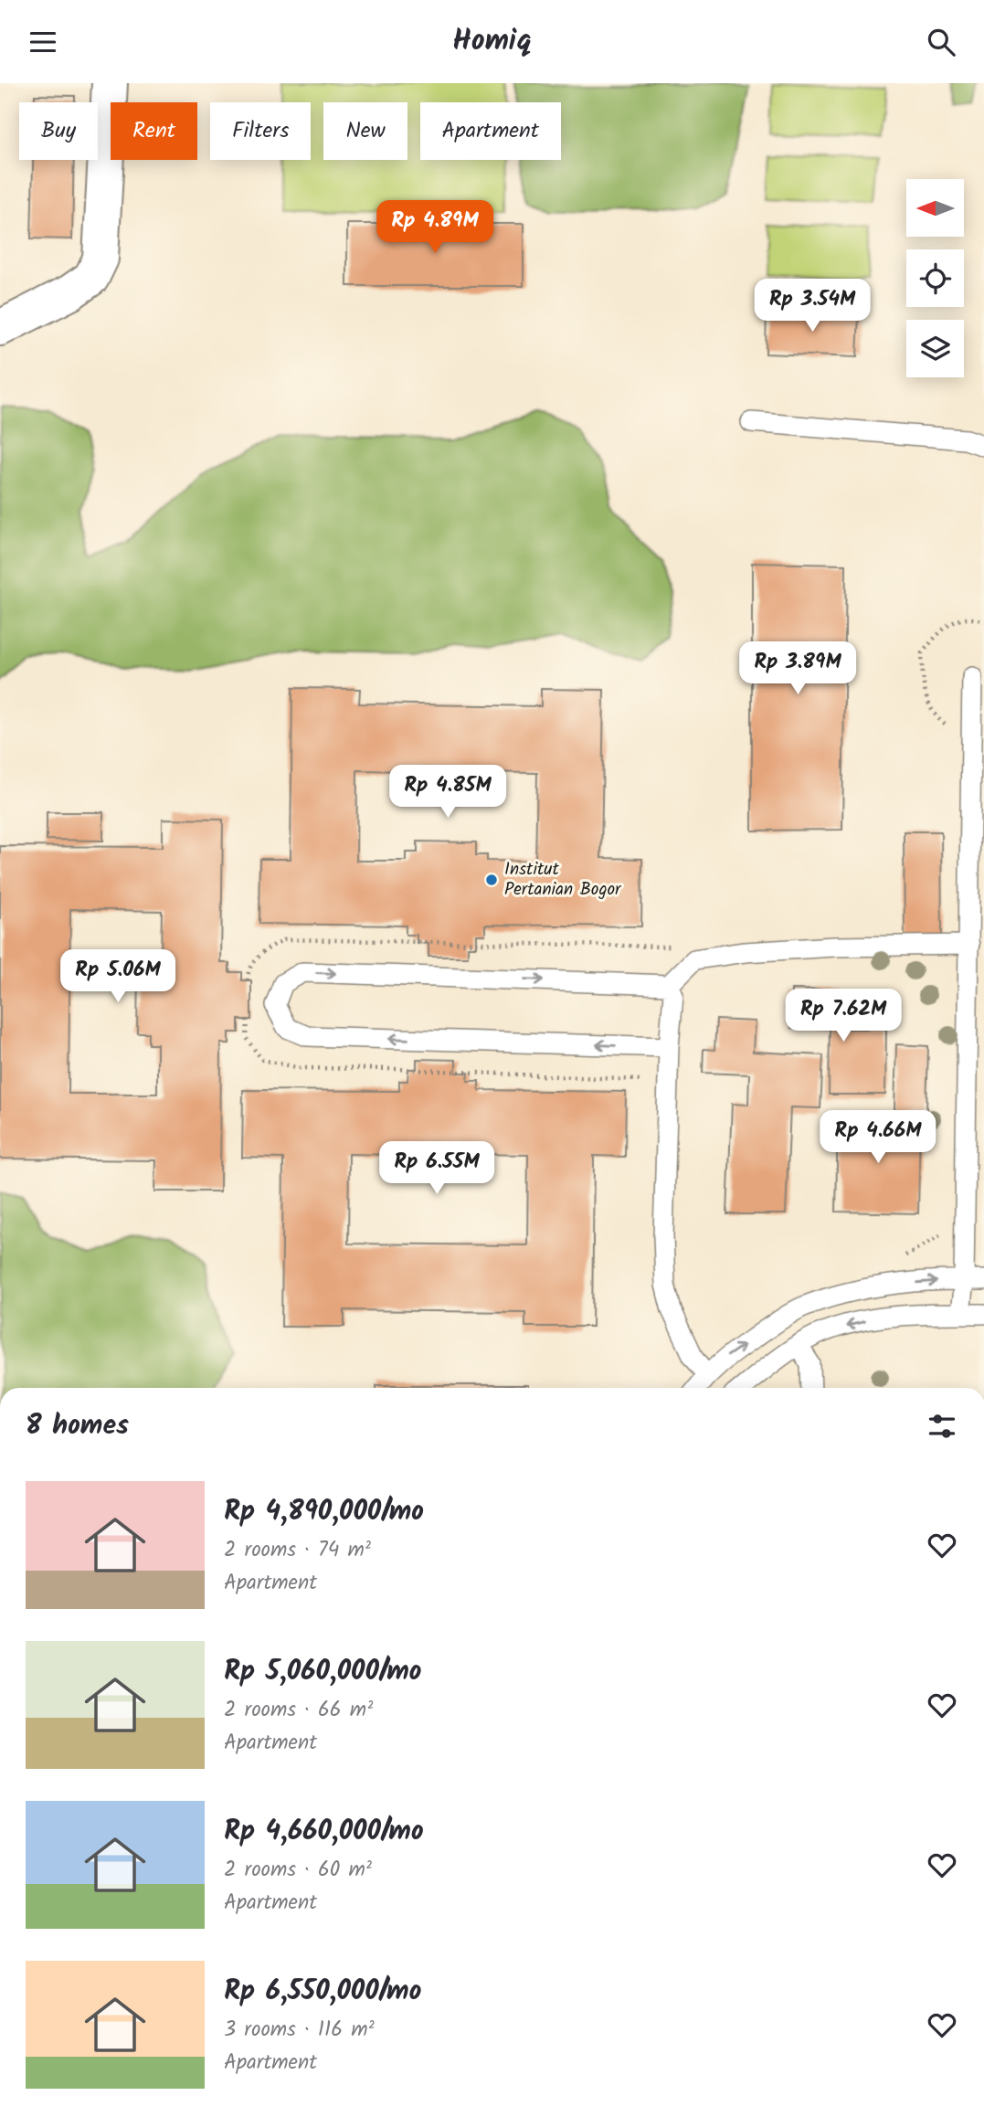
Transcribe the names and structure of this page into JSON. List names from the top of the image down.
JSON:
{
  "places": ["Institut Pertanian Bogor"],
  "north": "left",
  "page": {
    "header": "Homiq",
    "chip": [
      "Buy",
      "Rent",
      "Filters",
      "New",
      "Apartment"
    ],
    "price": [
      "Rp 4.89M",
      "Rp 3.54M",
      "Rp 3.89M",
      "Rp 4.85M",
      "Rp 5.06M",
      "Rp 7.62M",
      "Rp 4.66M",
      "Rp 6.55M"
    ],
    "heading": "8 homes",
    "list": [
      {
        "name": "Rp 4,890,000/mo",
        "note": "2 rooms · 74 m² · Apartment"
      },
      {
        "name": "Rp 5,060,000/mo",
        "note": "2 rooms · 66 m² · Apartment"
      },
      {
        "name": "Rp 4,660,000/mo",
        "note": "2 rooms · 60 m² · Apartment"
      },
      {
        "name": "Rp 6,550,000/mo",
        "note": "3 rooms · 116 m² · Apartment"
      }
    ]
  }
}
